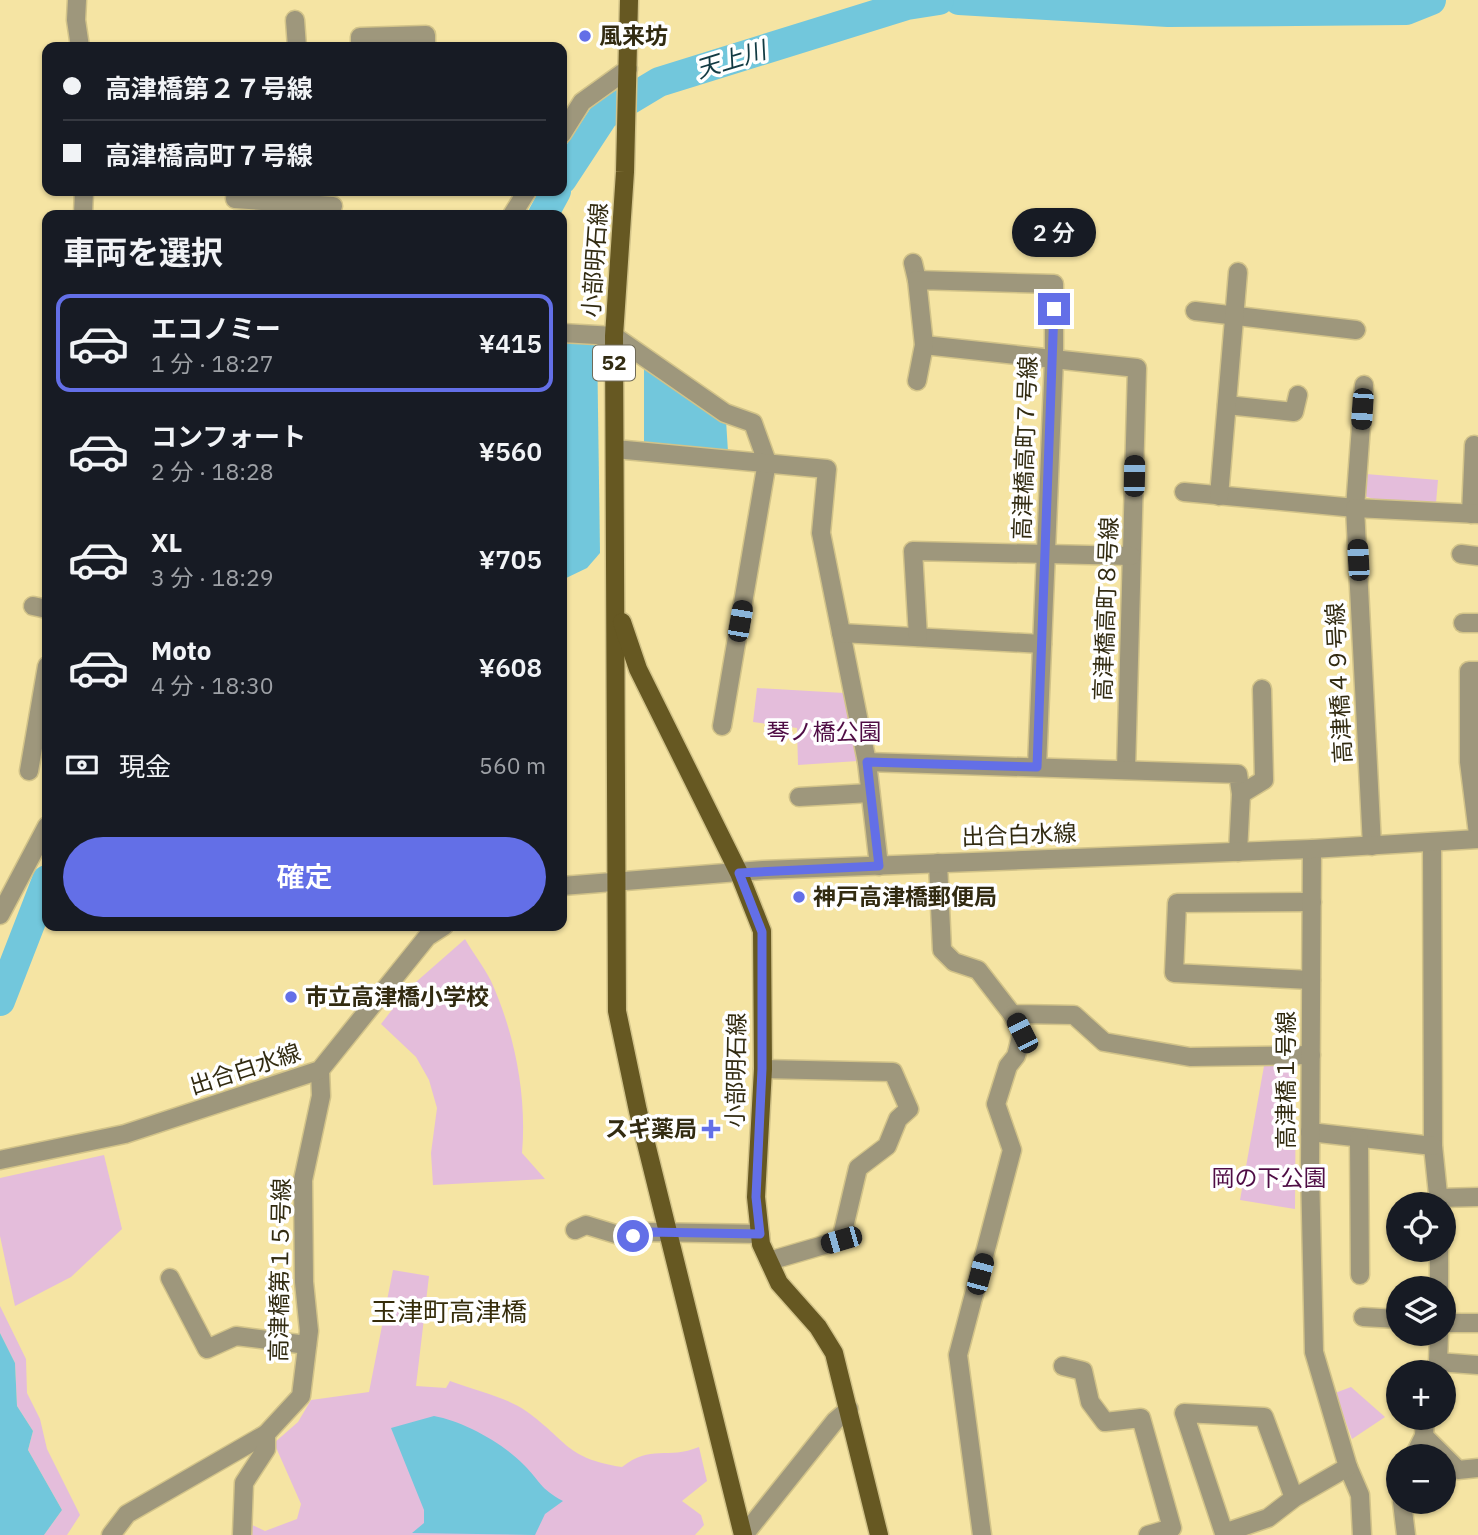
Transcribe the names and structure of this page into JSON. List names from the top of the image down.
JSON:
{
  "streets": {
    "main road": ["小部明石線", "52"],
    "street": [
      "高津橋高町７号線",
      "高津橋高町８号線",
      "高津橋４９号線",
      "出合白水線",
      "高津橋１号線",
      "高津橋第１５号線"
    ]
  },
  "crossings": [
    ["小部明石線", "出合白水線"],
    ["高津橋高町７号線", "高津橋高町８号線"],
    ["高津橋４９号線", "出合白水線"],
    ["出合白水線", "高津橋１号線"],
    ["出合白水線", "高津橋第１５号線"]
  ],
  "districts": ["玉津町高津橋"],
  "water": ["天上川"],
  "parks": ["琴ノ橋公園", "岡の下公園"],
  "places": {
    "other": ["風来坊", "神戸高津橋郵便局", "市立高津橋小学校"],
    "health": ["スギ薬局"]
  },
  "page": {
    "banner": ["高津橋第２７号線", "高津橋高町７号線"],
    "bubble": "2 分",
    "heading": "車両を選択",
    "list": [
      {
        "name": "エコノミー",
        "note": "1 分 · 18:27",
        "value": "¥415"
      },
      {
        "name": "コンフォート",
        "note": "2 分 · 18:28",
        "value": "¥560"
      },
      {
        "name": "XL",
        "note": "3 分 · 18:29",
        "value": "¥705"
      },
      {
        "name": "Moto",
        "note": "4 分 · 18:30",
        "value": "¥608"
      }
    ],
    "pay": ["現金", "560 m"],
    "buttons": "確定",
    "map_buttons": ["+", "−"]
  }
}
